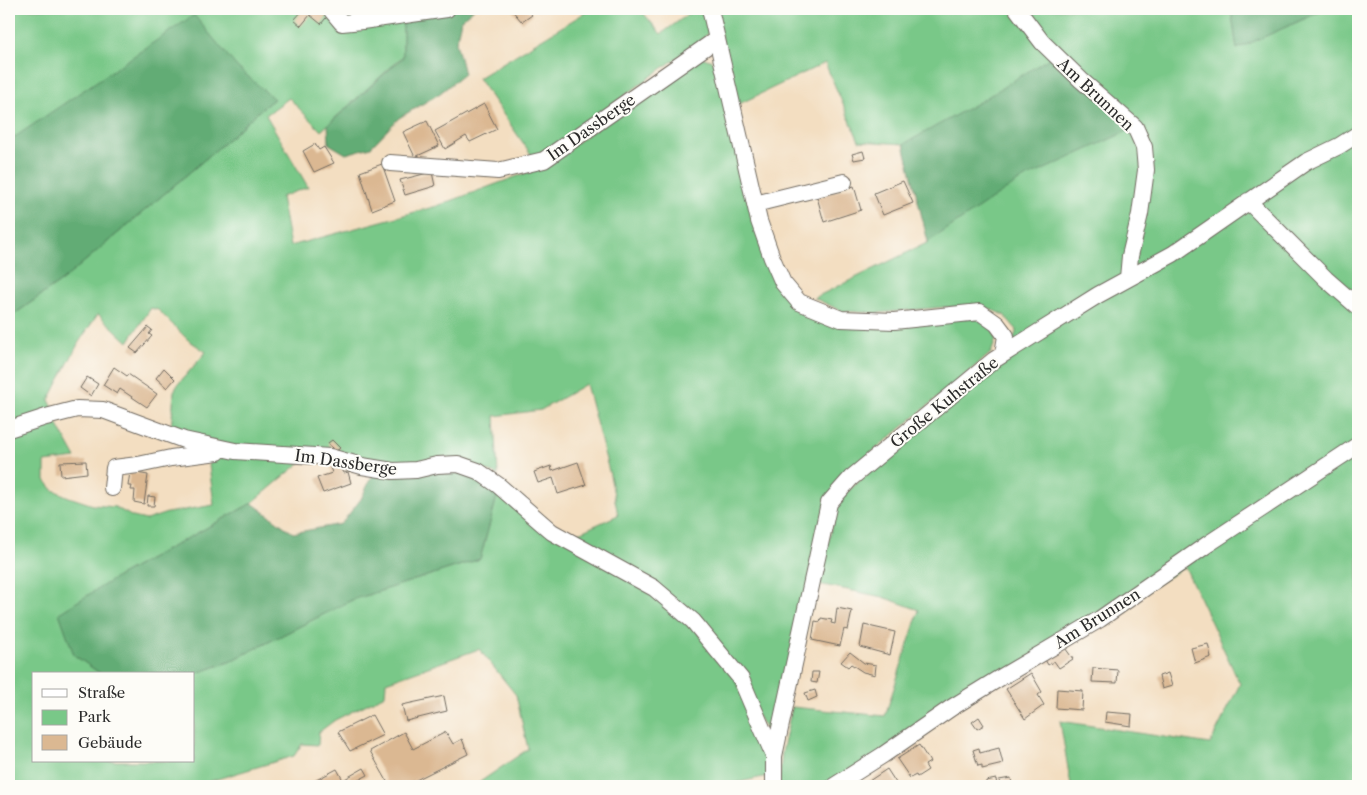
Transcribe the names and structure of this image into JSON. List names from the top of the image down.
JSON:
{
  "streets": {
    "street": ["Am Brunnen", "Im Dassberge", "Große Kuhstraße"]
  },
  "crossings": [
    ["Im Dassberge", "Große Kuhstraße"]
  ],
  "legend": ["Straße", "Park", "Gebäude"]
}
